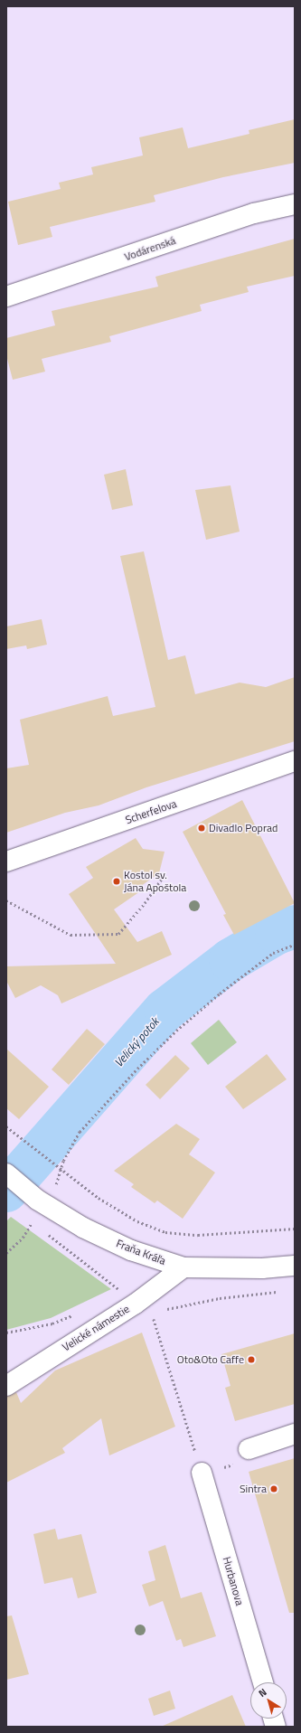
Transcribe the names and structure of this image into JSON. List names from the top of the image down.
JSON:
{
  "streets": {
    "street": [
      "Vodárenská",
      "Scherfelova",
      "Fraňa Kráľa",
      "Velické námestie",
      "Hurbanova"
    ]
  },
  "crossings": [
    ["Fraňa Kráľa", "Velické námestie"]
  ],
  "water": ["Velický potok"],
  "places": [
    "Divadlo Poprad",
    "Kostol sv. Jána Apoštola",
    "Oto&Oto Caffe",
    "Sintra"
  ],
  "north": "top left"
}
